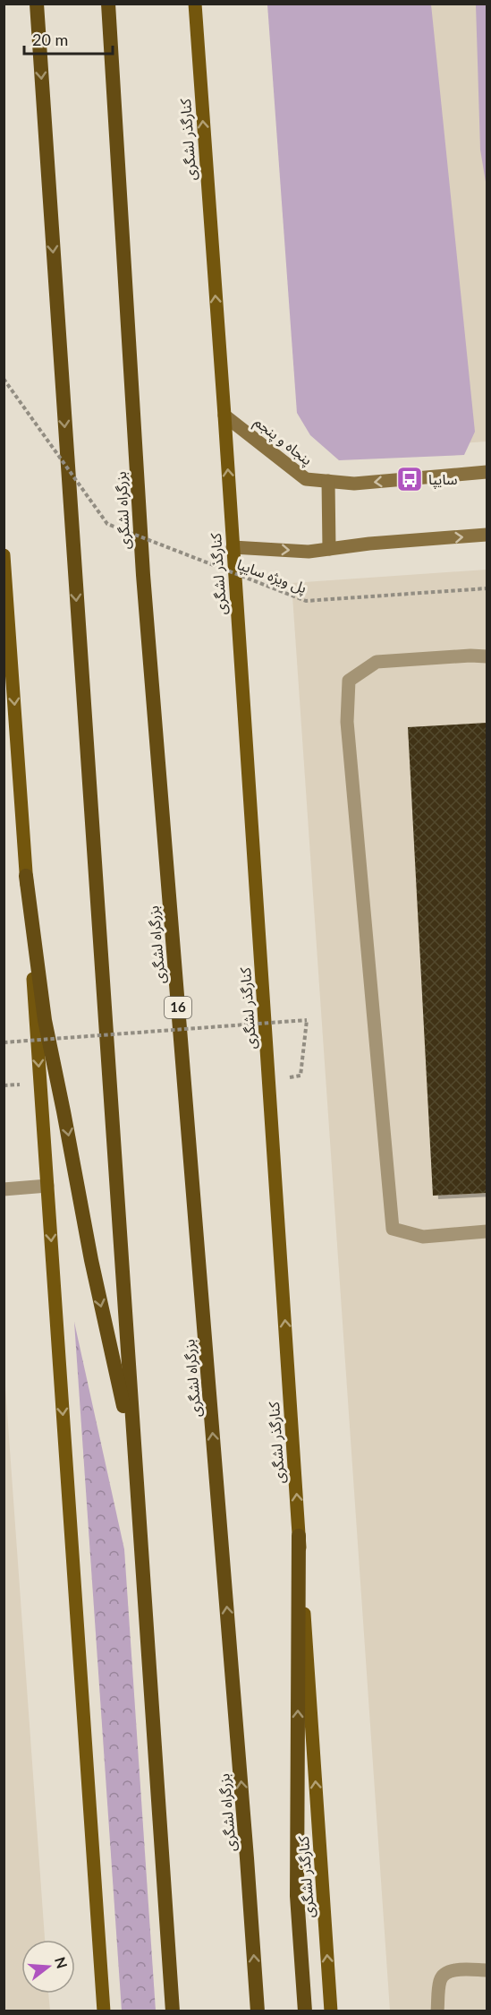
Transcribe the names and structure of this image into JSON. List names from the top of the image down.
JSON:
{
  "streets": {
    "highway": ["بزرگراه لشگری", "16"],
    "main road": ["کنارگذر لشگری", "پنجاه و پنجم"],
    "path": ["پل ویژه سایپا"]
  },
  "crossings": [
    ["کنارگذر لشگری", "پنجاه و پنجم"]
  ],
  "one_way": ["کنارگذر لشگری"],
  "places": {
    "bus stop": ["سایپا"]
  },
  "scale_bar": "20 m",
  "north": "right"
}
